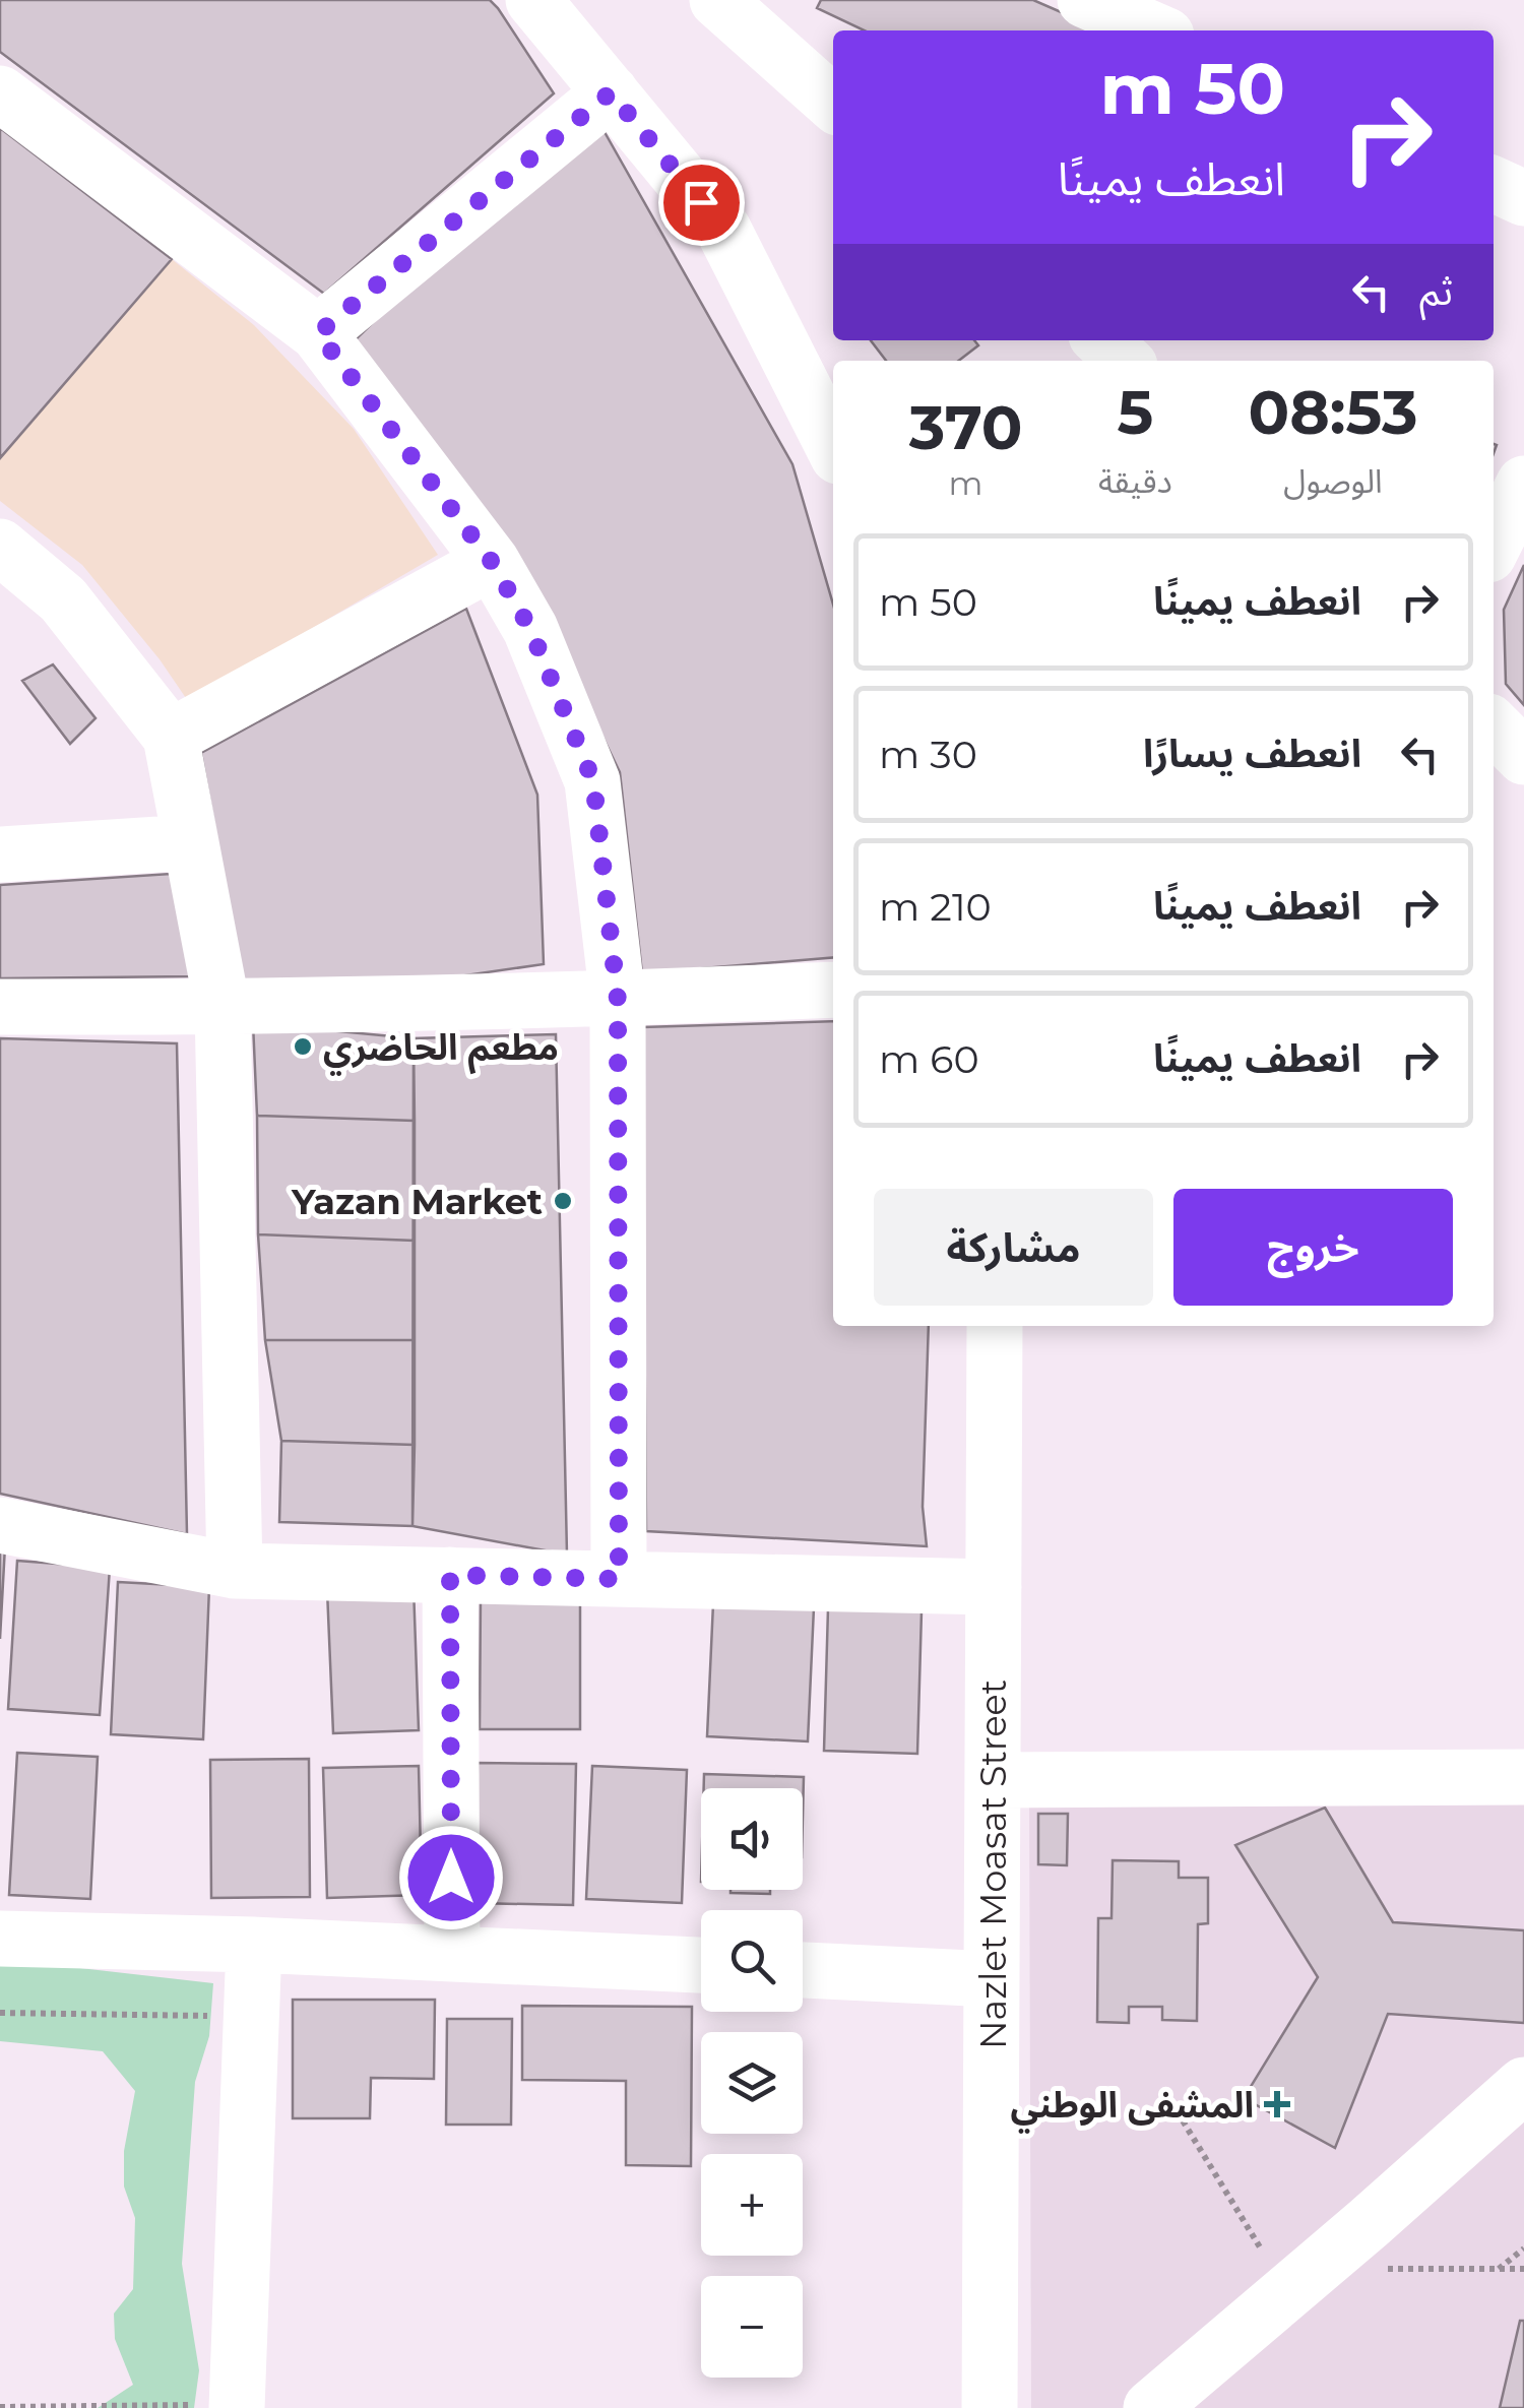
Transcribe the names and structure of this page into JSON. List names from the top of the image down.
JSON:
{
  "streets": {
    "street": ["Nazlet Moasat Street"]
  },
  "places": {
    "other": ["مطعم الحاضري", "Yazan Market"],
    "health": ["المشفى الوطني"]
  },
  "page": {
    "turn": ["50 m", "انعطف يمينًا"],
    "then": "ثم",
    "eta": [
      "08:53",
      "الوصول",
      "5",
      "دقيقة",
      "370",
      "m"
    ],
    "list": [
      {
        "name": "انعطف يمينًا",
        "value": "50 m"
      },
      {
        "name": "انعطف يسارًا",
        "value": "30 m"
      },
      {
        "name": "انعطف يمينًا",
        "value": "210 m"
      },
      {
        "name": "انعطف يمينًا",
        "value": "60 m"
      }
    ],
    "buttons": ["خروج", "مشاركة"],
    "map_buttons": ["+", "−"]
  }
}
